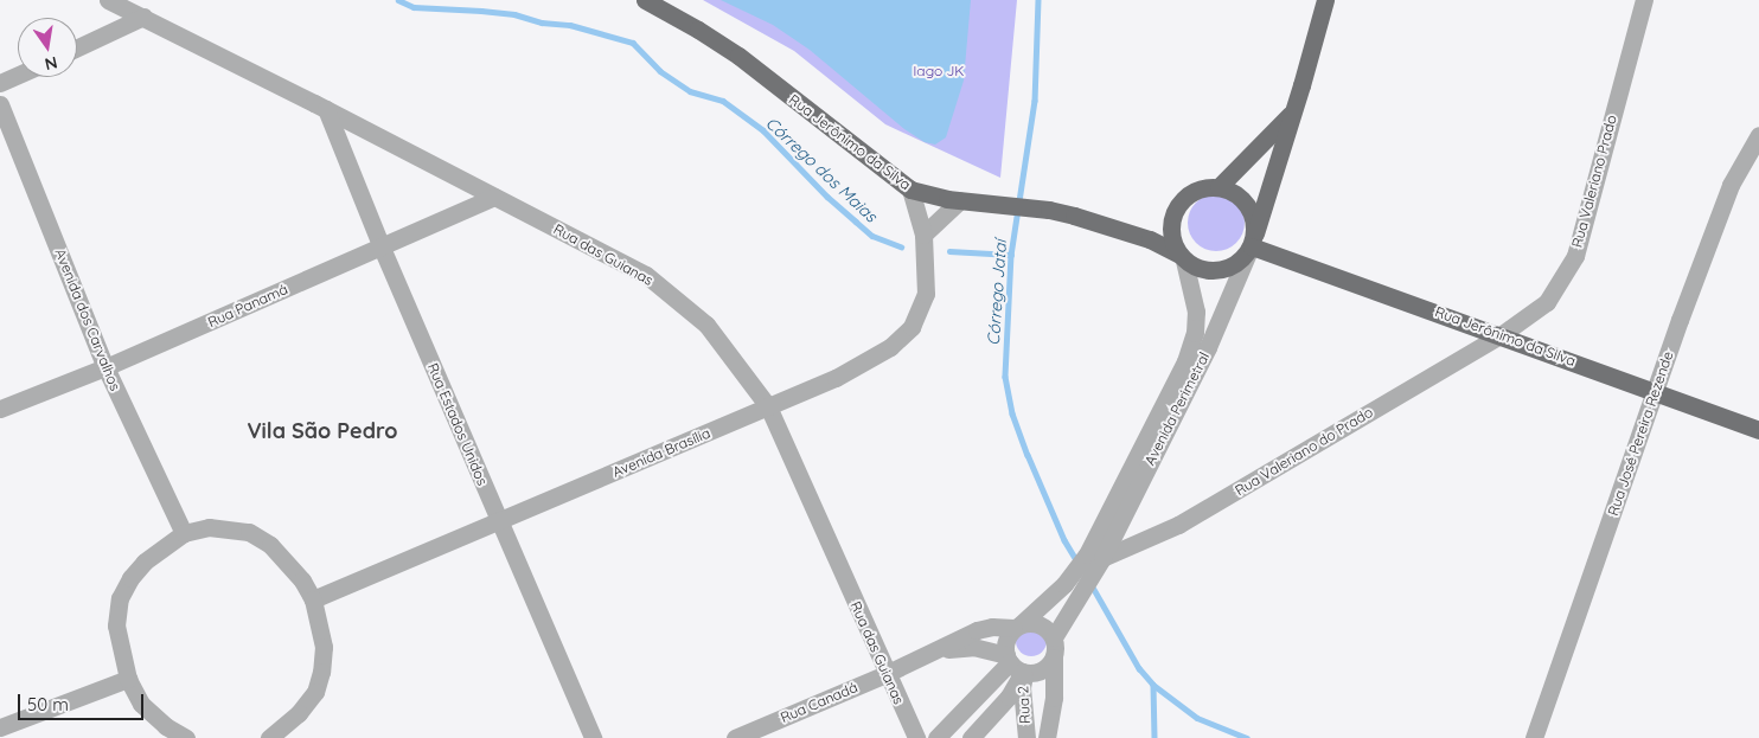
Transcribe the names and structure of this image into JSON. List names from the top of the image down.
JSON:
{
  "streets": {
    "main road": ["Rua Jerônimo da Silva", "Avenida Perimetral"],
    "street": [
      "Rua Valeriano Prado",
      "Rua das Guianas",
      "Rua Panamá",
      "Avenida dos Carvalhos",
      "Rua Estados Unidos",
      "Rua José Pereira Rezende",
      "Rua Valeriano do Prado",
      "Avenida Brasília",
      "Rua Canadá",
      "Rua 2"
    ]
  },
  "crossings": [
    ["Rua Jerônimo da Silva", "Rua Valeriano Prado"],
    ["Rua Jerônimo da Silva", "Avenida Perimetral"],
    ["Rua Jerônimo da Silva", "Rua José Pereira Rezende"],
    ["Rua Jerônimo da Silva", "Rua Valeriano do Prado"],
    ["Rua Jerônimo da Silva", "Avenida Brasília"],
    ["Rua Valeriano Prado", "Rua Valeriano do Prado"],
    ["Rua das Guianas", "Rua Panamá"],
    ["Rua das Guianas", "Rua Estados Unidos"],
    ["Rua das Guianas", "Avenida Brasília"],
    ["Rua das Guianas", "Rua Canadá"],
    ["Rua Panamá", "Avenida dos Carvalhos"],
    ["Rua Panamá", "Rua Estados Unidos"],
    ["Avenida Perimetral", "Rua Valeriano do Prado"],
    ["Avenida Perimetral", "Rua Canadá"],
    ["Avenida Perimetral", "Rua 2"],
    ["Rua Estados Unidos", "Avenida Brasília"],
    ["Rua Canadá", "Rua 2"]
  ],
  "districts": ["Vila São Pedro"],
  "water": ["Córrego dos Maias", "Córrego Jataí"],
  "parks": ["lago JK"],
  "scale_bar": "50 m",
  "north": "bottom"
}
